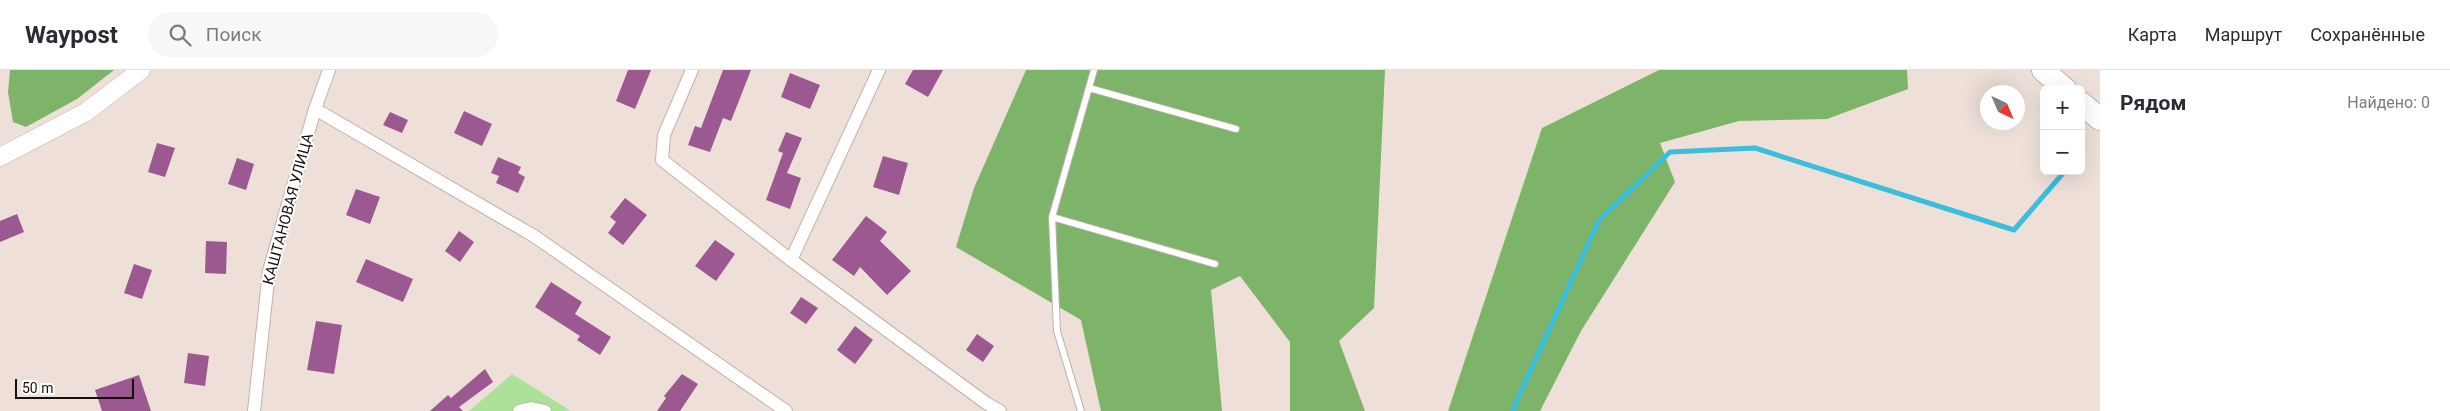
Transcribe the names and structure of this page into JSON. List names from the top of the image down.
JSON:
{
  "streets": {
    "street": ["КАШТАНОВАЯ УЛИЦА"]
  },
  "scale_bar": "50 m",
  "north": "bottom right",
  "page": {
    "header": "Waypost",
    "search": "Поиск",
    "nav": ["Карта", "Маршрут", "Сохранённые"],
    "heading": ["Рядом", "Найдено: 0"],
    "map_buttons": ["+", "−"],
    "scale": "50 m"
  }
}
